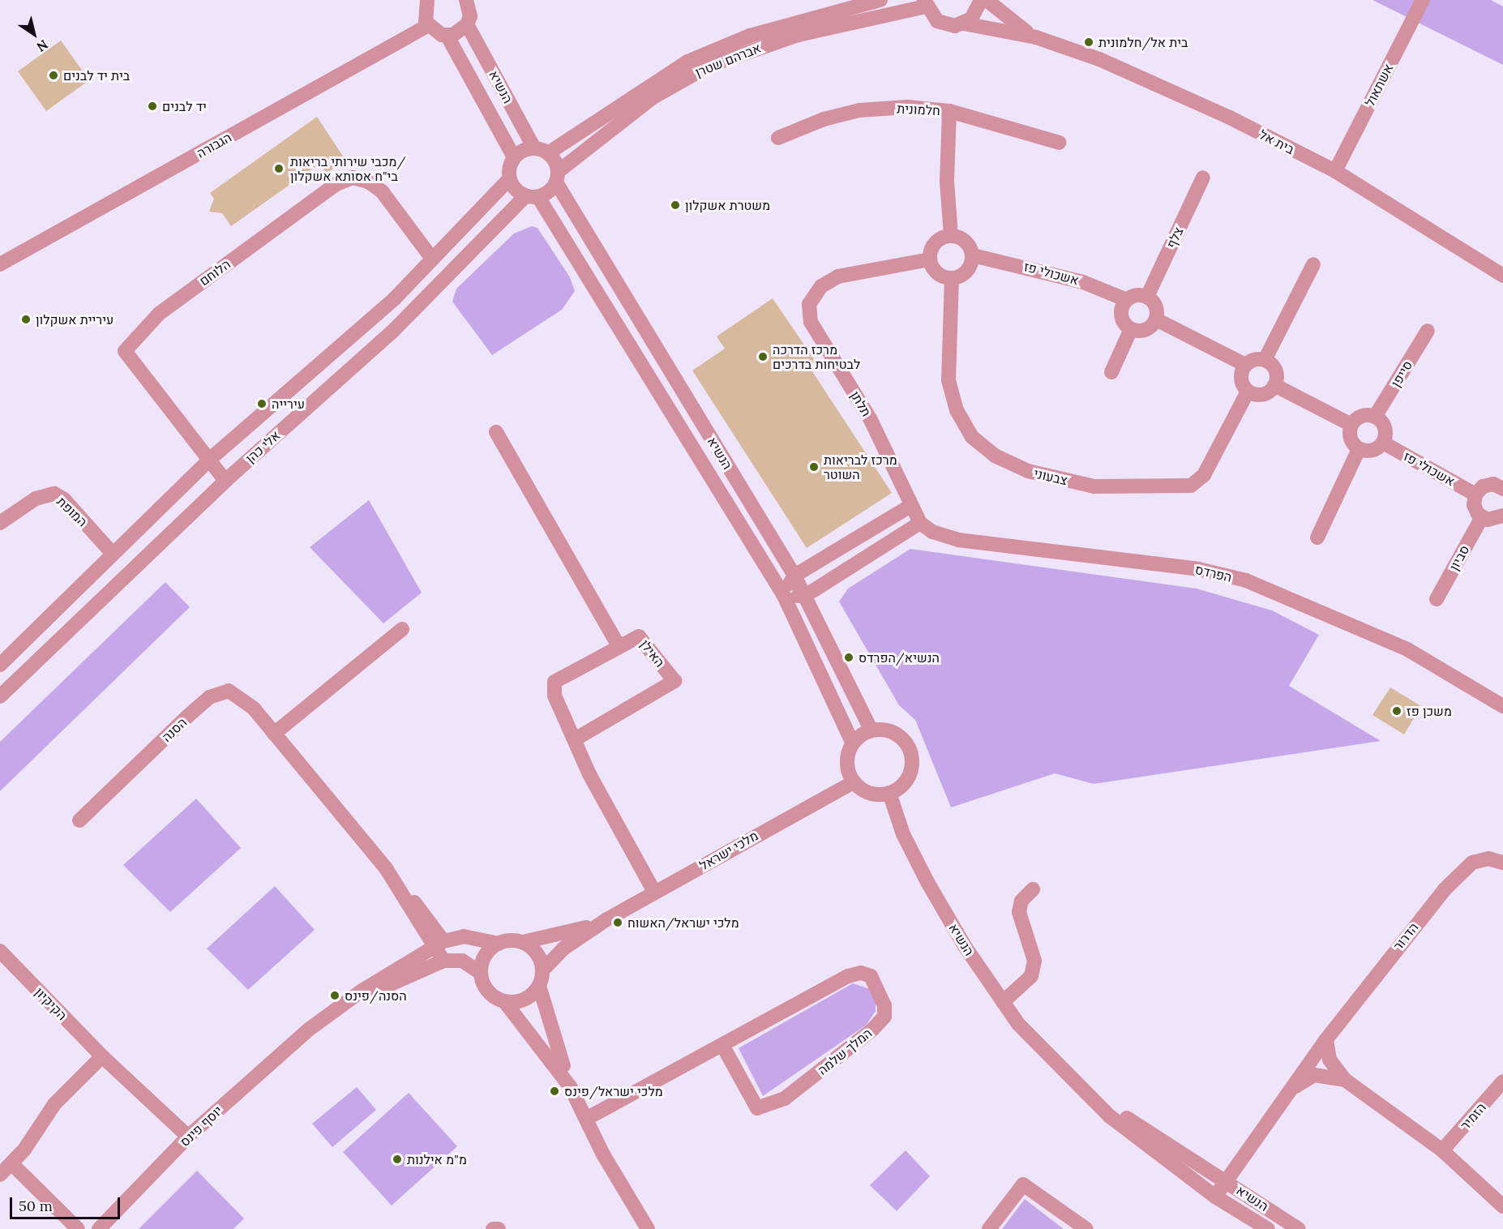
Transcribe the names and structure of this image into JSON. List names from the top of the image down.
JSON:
{
  "streets": {
    "street": [
      "אברהם שטרן",
      "אשתאול",
      "הנשיא",
      "חלמונית",
      "בית אל",
      "הגבורה",
      "צלף",
      "הלוחם",
      "אשכולי פז",
      "סייפן",
      "תלתן",
      "אלי כהן",
      "צבעוני",
      "המופת",
      "סביון",
      "הפרדס",
      "האילן",
      "הסנה",
      "מלכי ישראל",
      "הדרור",
      "הקיקיון",
      "המלך שלמה",
      "הזמיר",
      "יוסף פינס"
    ]
  },
  "crossings": [
    ["אברהם שטרן", "הנשיא"],
    ["אברהם שטרן", "בית אל"],
    ["אברהם שטרן", "אלי כהן"],
    ["אשתאול", "בית אל"],
    ["הנשיא", "אלי כהן"],
    ["הנשיא", "מלכי ישראל"],
    ["הנשיא", "הדרור"],
    ["צלף", "אשכולי פז"],
    ["הלוחם", "אלי כהן"],
    ["אשכולי פז", "סייפן"],
    ["אשכולי פז", "תלתן"],
    ["אשכולי פז", "צבעוני"],
    ["תלתן", "צבעוני"],
    ["אלי כהן", "המופת"],
    ["האילן", "מלכי ישראל"],
    ["הסנה", "יוסף פינס"],
    ["מלכי ישראל", "יוסף פינס"],
    ["הדרור", "הזמיר"],
    ["הקיקיון", "יוסף פינס"]
  ],
  "places": [
    "בית אל/חלמונית",
    "בית יד לבנים",
    "יד לבנים",
    "מכבי שירותי בריאות/ בי\"ח אסותא אשקלון",
    "משטרת אשקלון",
    "עיריית אשקלון",
    "מרכז הדרכה לבטיחות בדרכים",
    "עירייה",
    "מרכז לבריאות השוטר",
    "הנשיא/הפרדס",
    "משכן פז",
    "מלכי ישראל/האשוח",
    "הסנה/פינס",
    "מלכי ישראל/פינס",
    "מ\"מ אילנות"
  ],
  "scale_bar": "50 m",
  "north": "bottom right"
}
